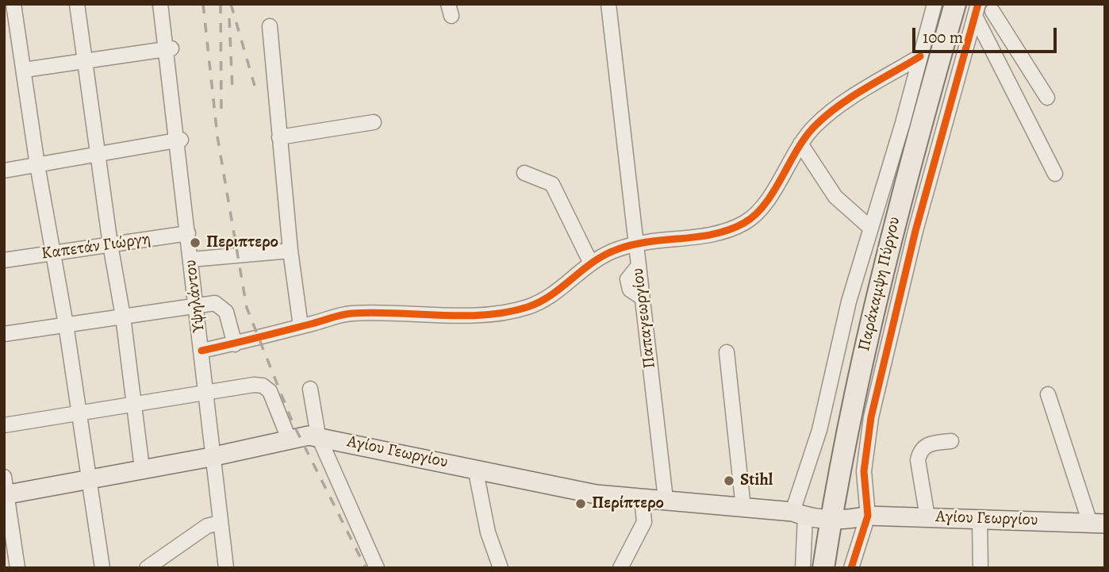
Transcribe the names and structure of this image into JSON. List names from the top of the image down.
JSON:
{
  "streets": {
    "highway": ["Παράκαμψη Πύργου"],
    "main road": ["Αγίου Γεωργίου"],
    "street": ["Καπετάν Γιώργη", "Υψηλάντου", "Παπαγεωργίου"]
  },
  "crossings": [
    ["Καπετάν Γιώργη", "Υψηλάντου"],
    ["Παράκαμψη Πύργου", "Αγίου Γεωργίου"],
    ["Υψηλάντου", "Αγίου Γεωργίου"],
    ["Παπαγεωργίου", "Αγίου Γεωργίου"]
  ],
  "places": ["Περιπτερο", "Stihl", "Περίπτερο"],
  "scale_bar": "100 m"
}
